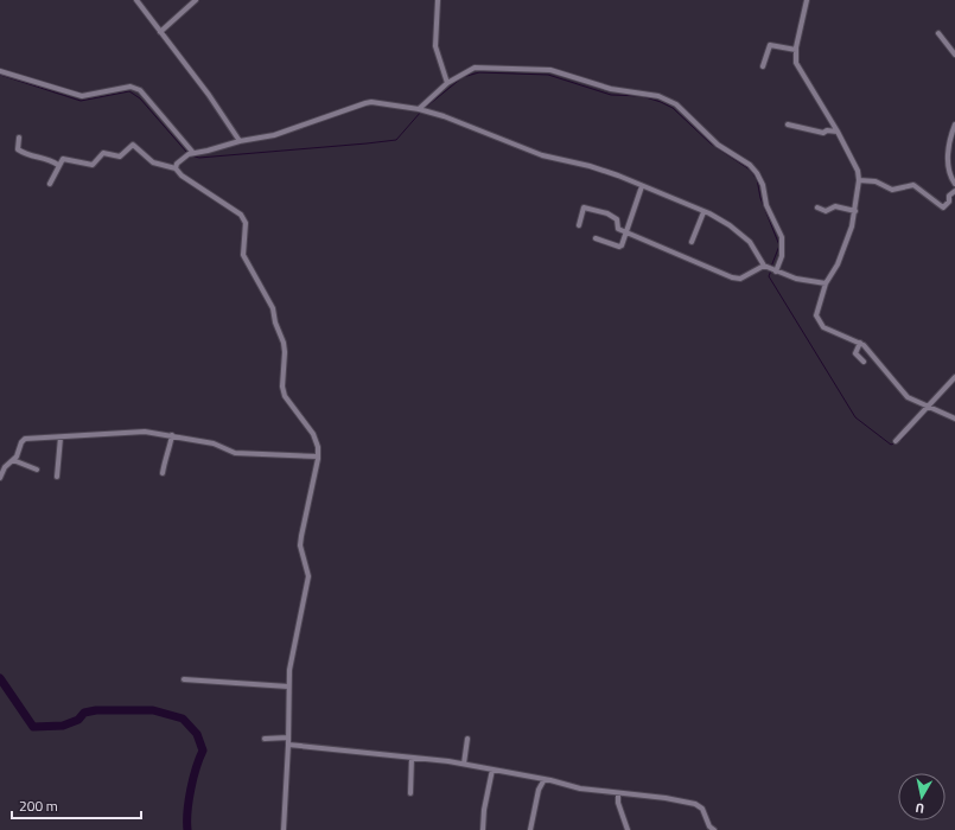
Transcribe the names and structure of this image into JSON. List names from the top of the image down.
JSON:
{
  "scale_bar": "200 m",
  "north": "bottom"
}
